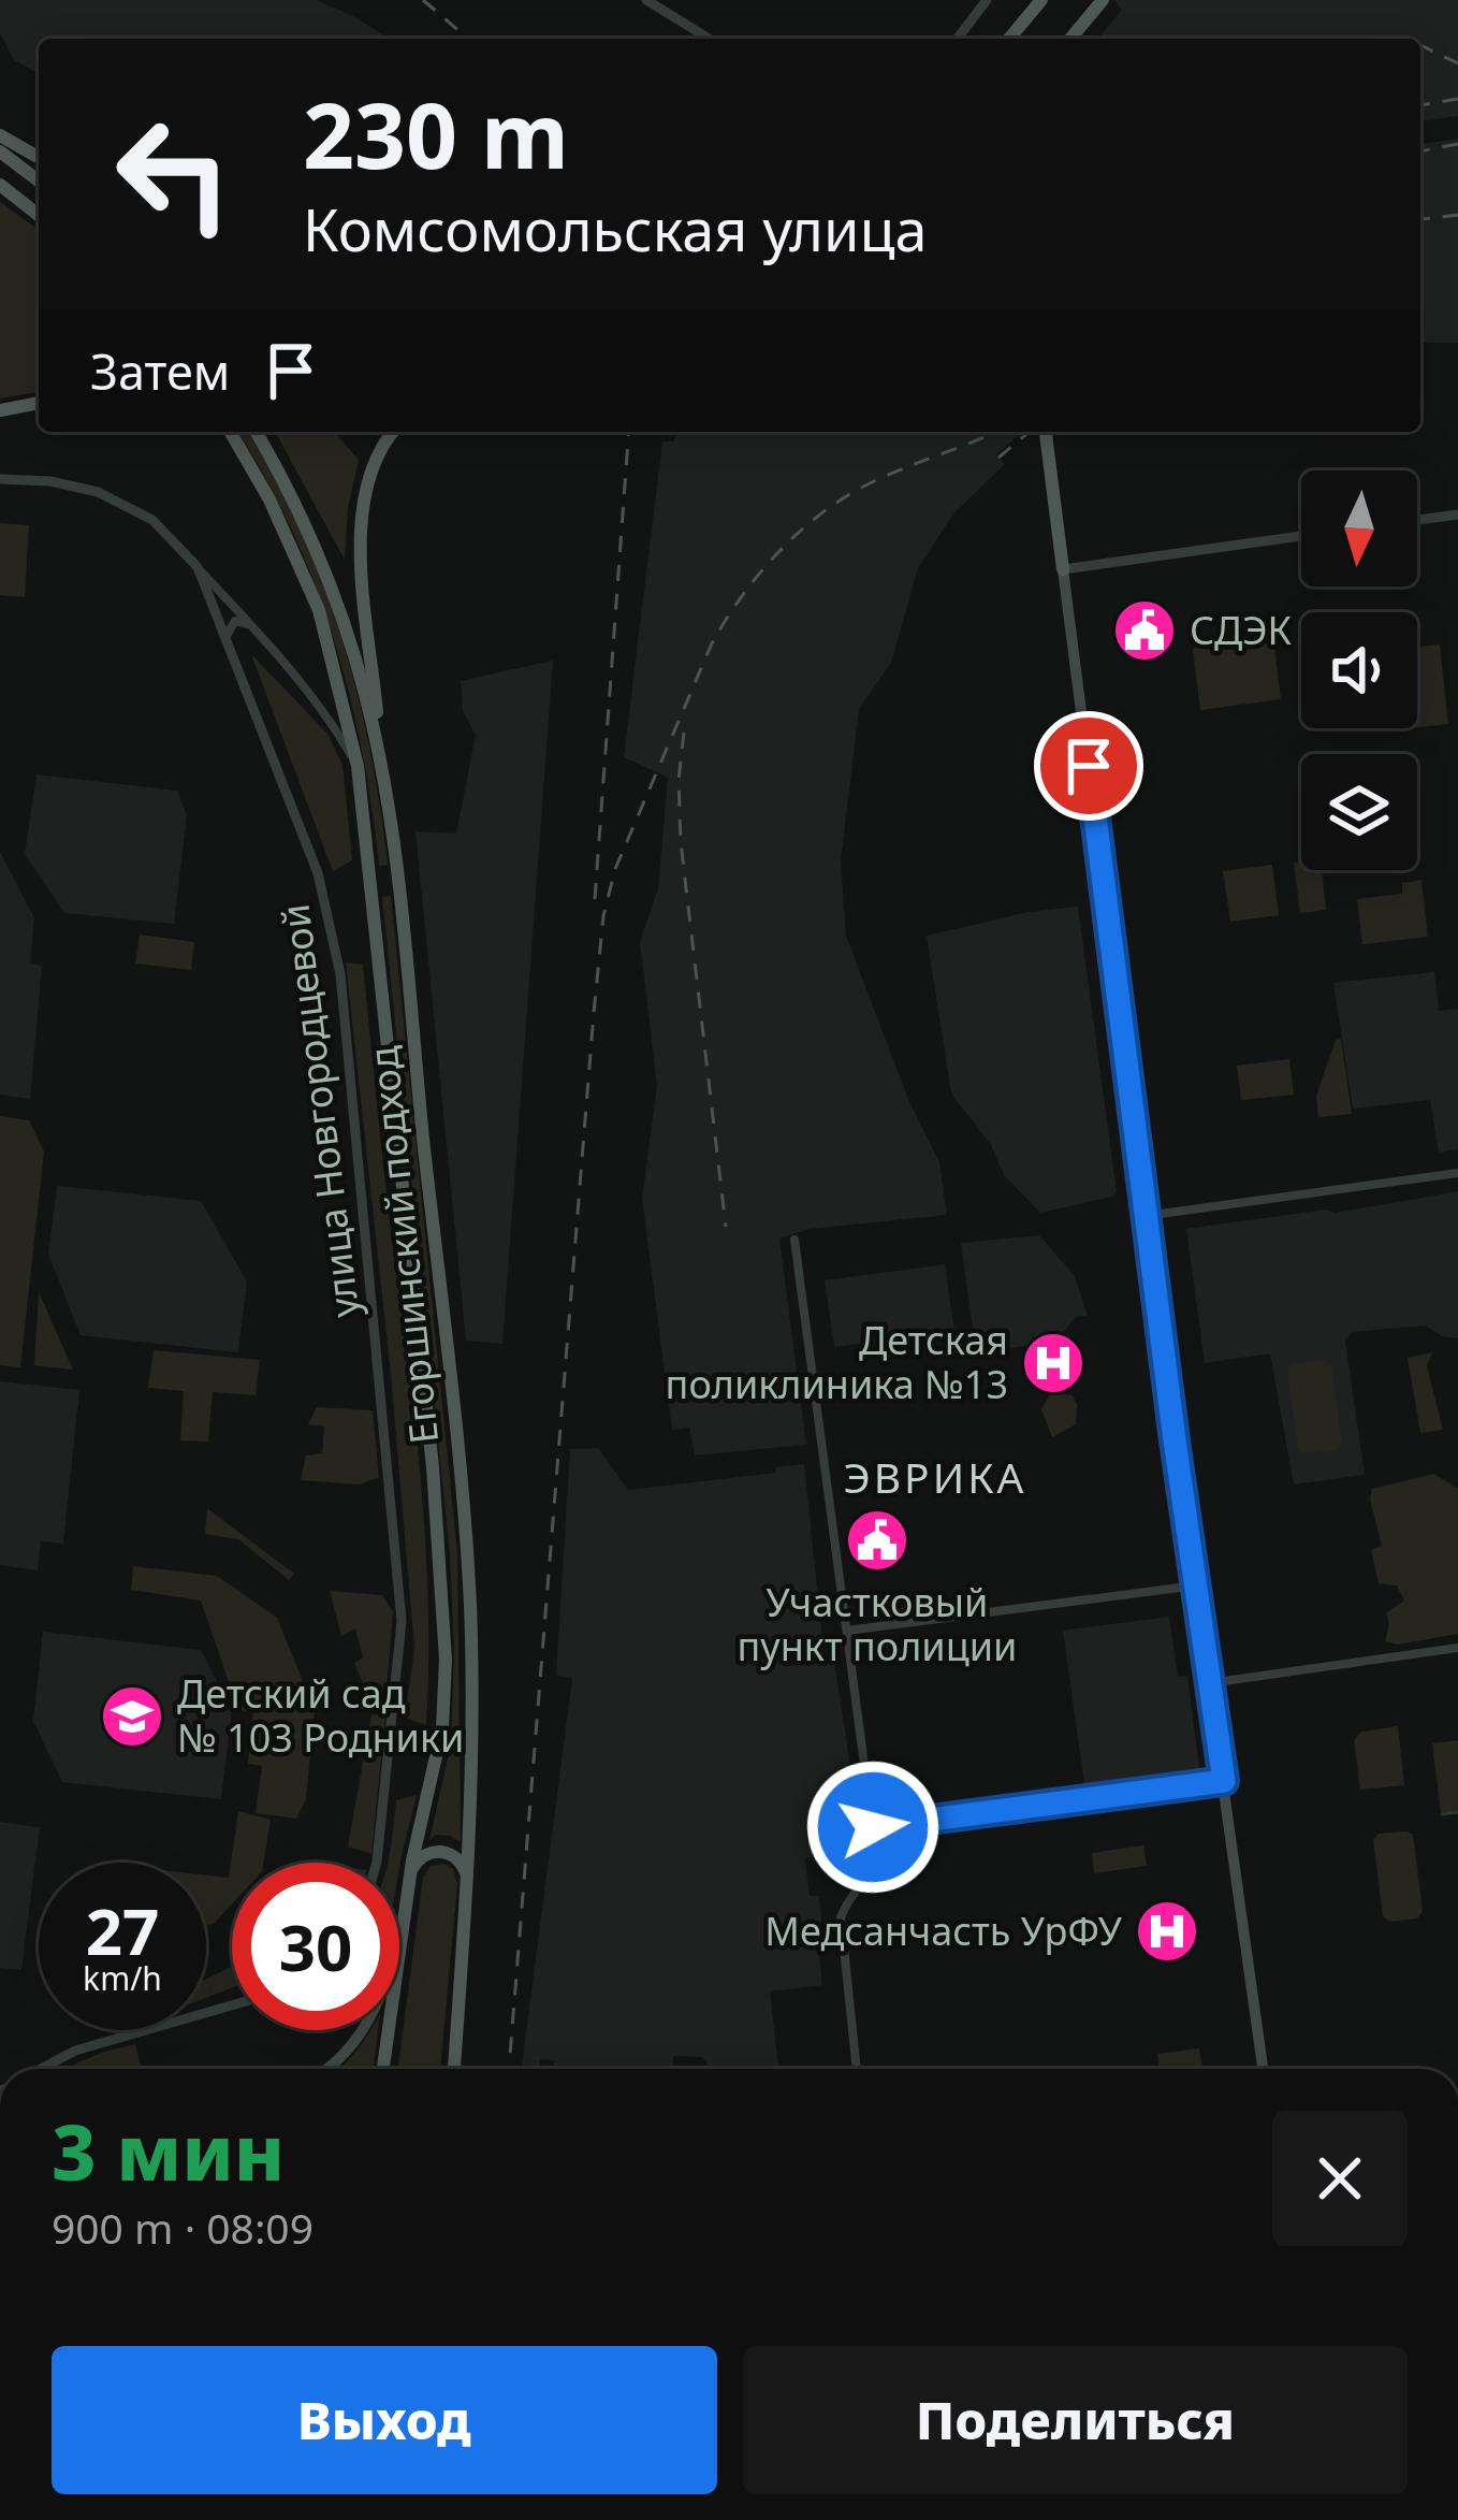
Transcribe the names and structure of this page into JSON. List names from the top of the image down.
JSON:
{
  "streets": {
    "main road": ["Егоршинский подход"],
    "street": ["улица Новгородцевой"]
  },
  "districts": ["ЭВРИКА"],
  "places": {
    "public building": ["СДЭК", "Участковый пункт полиции"],
    "hospital": ["Детская поликлиника №13", "Медсанчасть УрФУ"],
    "school or university": ["Детский сад № 103 Родники"]
  },
  "north": "bottom",
  "page": {
    "turn": ["230 m", "Комсомольская улица"],
    "then": "Затем",
    "speed": "27 km/h",
    "limit": "30",
    "heading": ["3 мин", "900 m · 08:09"],
    "buttons": ["Выход", "Поделиться"]
  }
}
